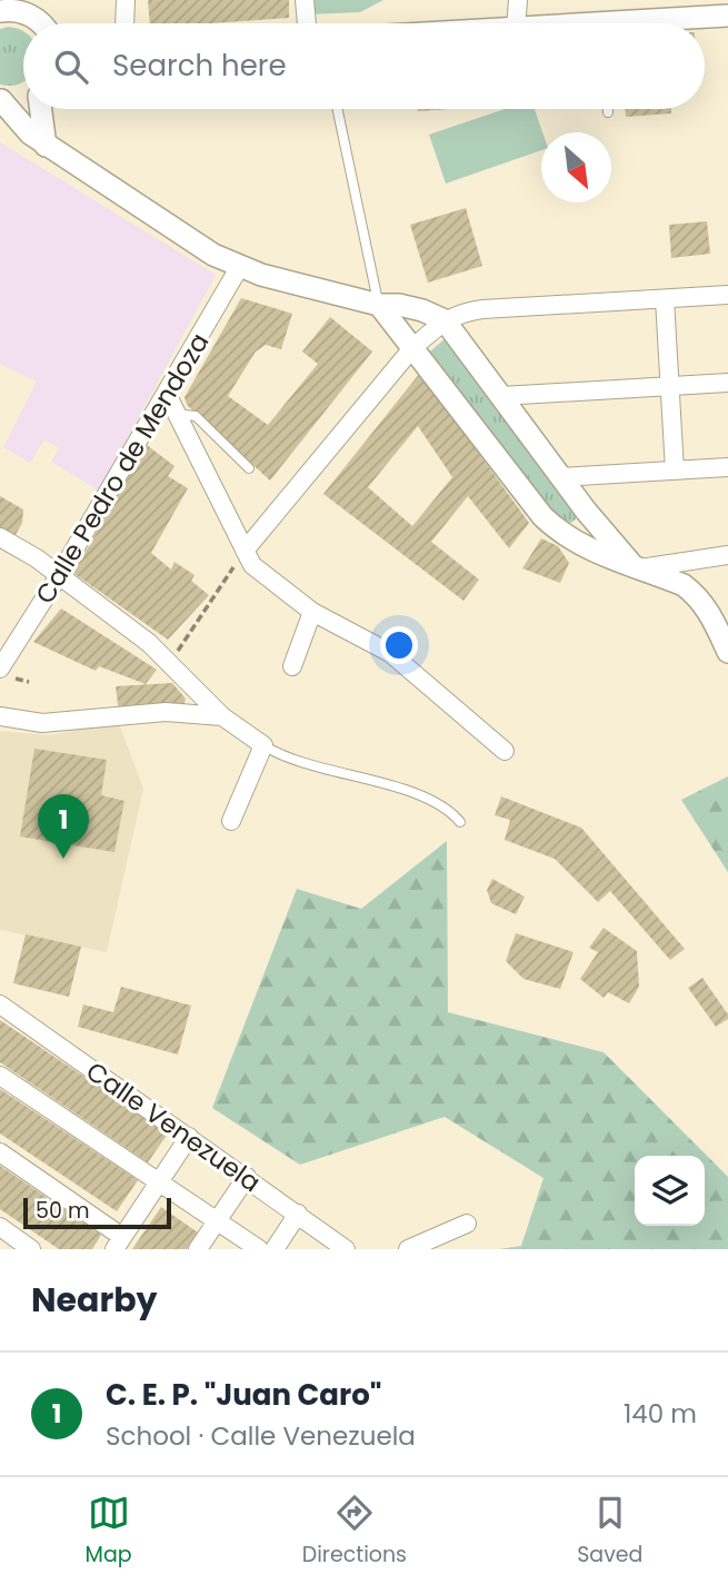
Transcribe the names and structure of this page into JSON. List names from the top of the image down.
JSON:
{
  "streets": {
    "street": ["Calle Pedro de Mendoza", "Calle Venezuela"]
  },
  "scale_bar": "50 m",
  "north": "bottom right",
  "page": {
    "search": "Search here",
    "pins": "1",
    "scale": "50 m",
    "heading": "Nearby",
    "list": [
      {
        "mark": "1",
        "name": "C. E. P. \"Juan Caro\"",
        "note": "School · Calle Venezuela",
        "value": "140 m"
      }
    ],
    "nav": ["Map", "Directions", "Saved"]
  }
}
